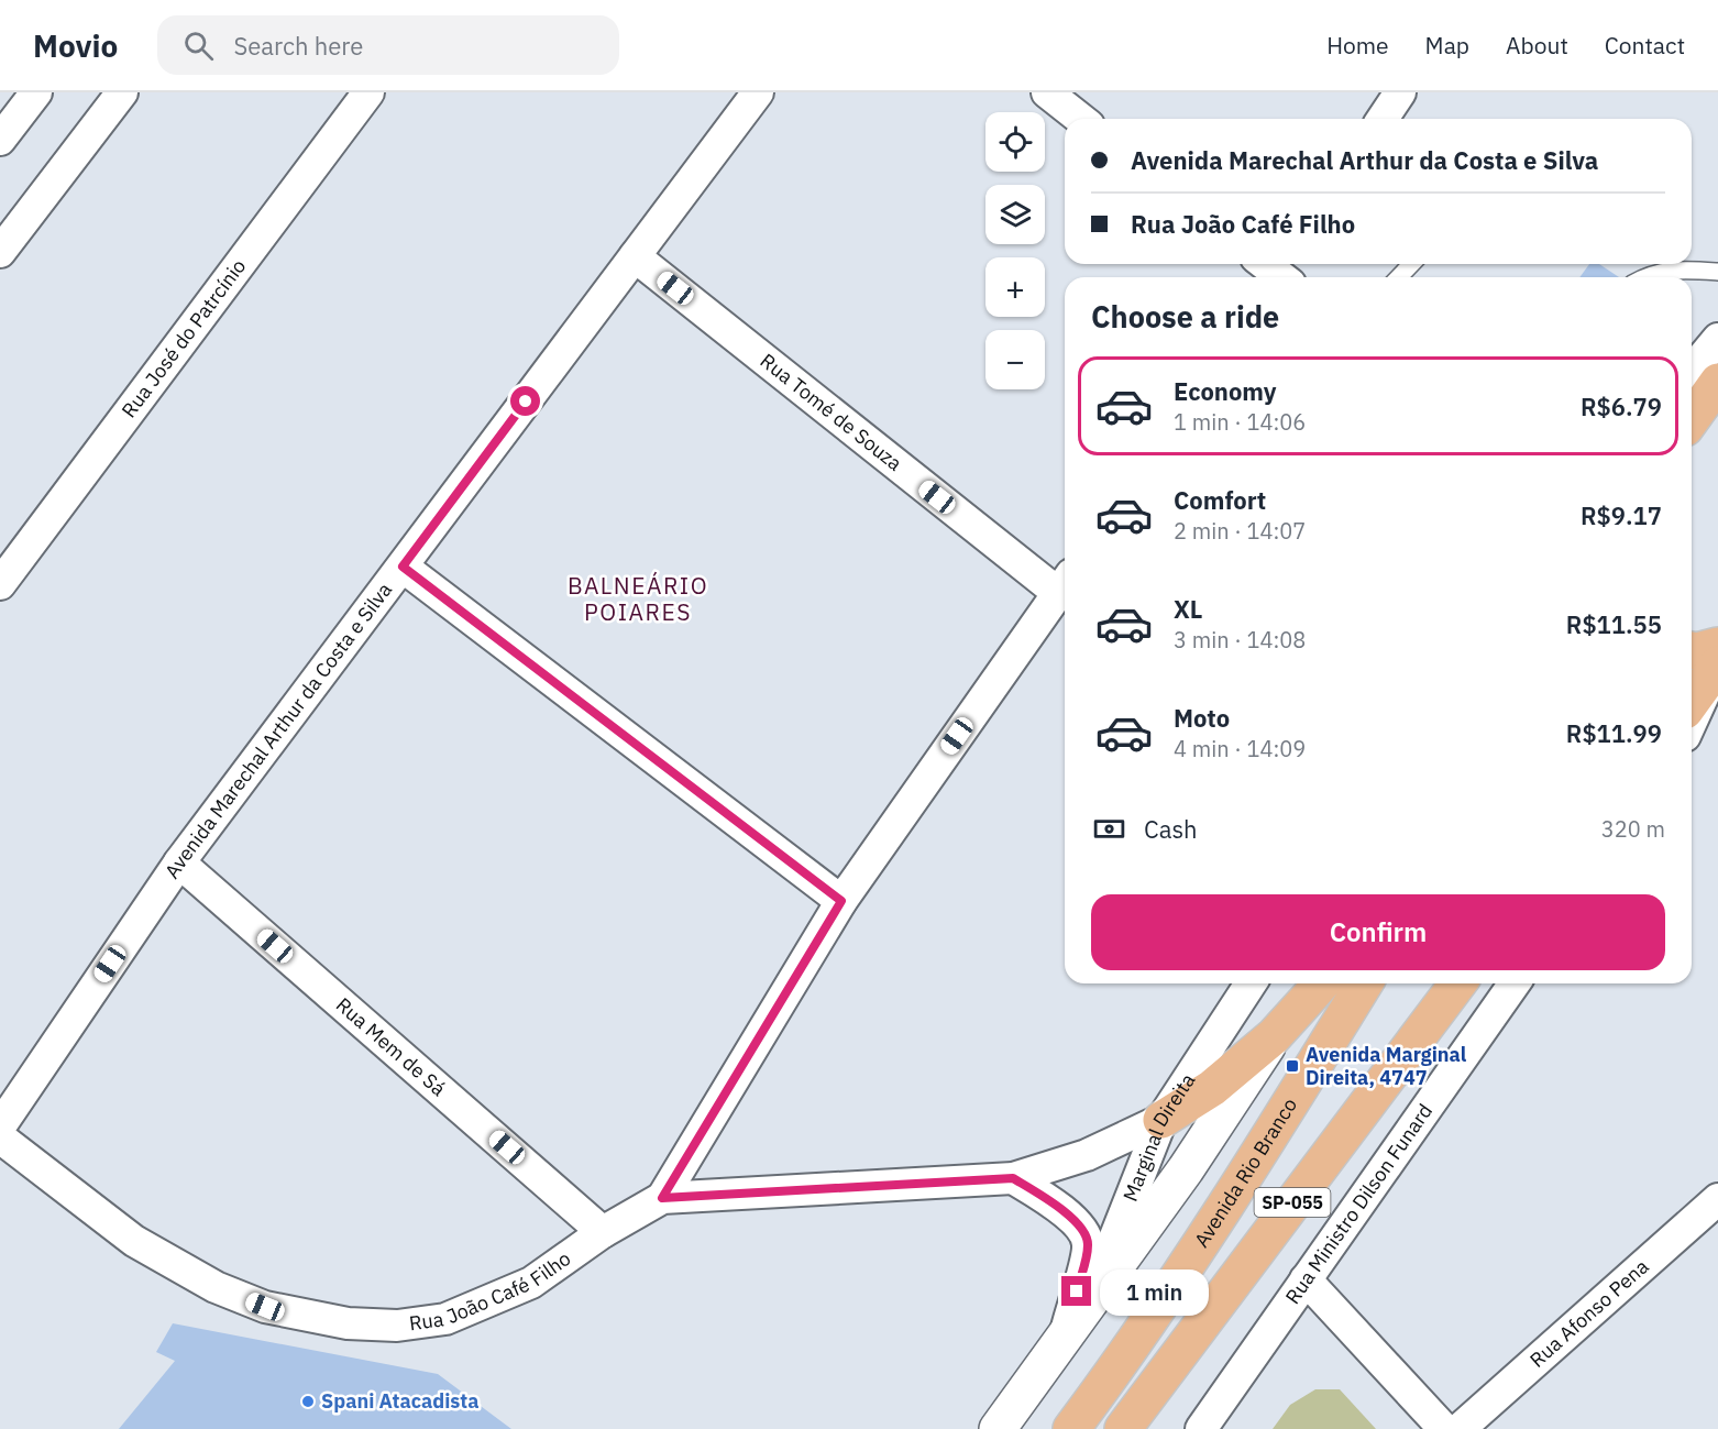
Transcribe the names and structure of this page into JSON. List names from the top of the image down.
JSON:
{
  "streets": {
    "main road": ["Avenida Rio Branco", "SP-055"],
    "street": [
      "Rua José do Patrcínio",
      "Rua Tomé de Souza",
      "Avenida Marechal Arthur da Costa e Silva",
      "Rua Mem de Sá",
      "Marginal Direita",
      "Rua Ministro Dilson Funard",
      "Rua João Café Filho",
      "Rua Afonso Pena"
    ]
  },
  "crossings": [
    ["Rua Tomé de Souza", "Avenida Marechal Arthur da Costa e Silva"],
    ["Avenida Marechal Arthur da Costa e Silva", "Rua Mem de Sá"],
    ["Rua Mem de Sá", "Rua João Café Filho"],
    ["Marginal Direita", "Rua João Café Filho"]
  ],
  "districts": ["BALNEÁRIO POIARES"],
  "places": {
    "transit": ["Avenida Marginal Direita, 4747"],
    "other": ["Spani Atacadista"]
  },
  "page": {
    "header": "Movio",
    "search": "Search here",
    "nav": [
      "Home",
      "Map",
      "About",
      "Contact"
    ],
    "map_buttons": ["+", "−"],
    "banner": ["Avenida Marechal Arthur da Costa e Silva", "Rua João Café Filho"],
    "heading": "Choose a ride",
    "list": [
      {
        "name": "Economy",
        "note": "1 min · 14:06",
        "value": "R$6.79"
      },
      {
        "name": "Comfort",
        "note": "2 min · 14:07",
        "value": "R$9.17"
      },
      {
        "name": "XL",
        "note": "3 min · 14:08",
        "value": "R$11.55"
      },
      {
        "name": "Moto",
        "note": "4 min · 14:09",
        "value": "R$11.99"
      }
    ],
    "pay": ["Cash", "320 m"],
    "buttons": "Confirm",
    "bubble": "1 min"
  }
}
